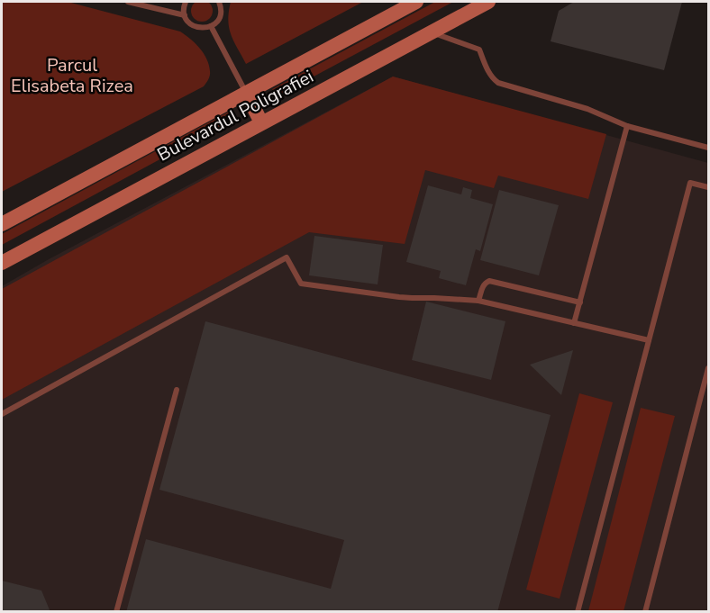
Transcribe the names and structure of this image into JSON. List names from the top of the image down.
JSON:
{
  "streets": {
    "main road": ["Bulevardul Poligrafiei"]
  },
  "parks": ["Parcul Elisabeta Rizea"]
}
